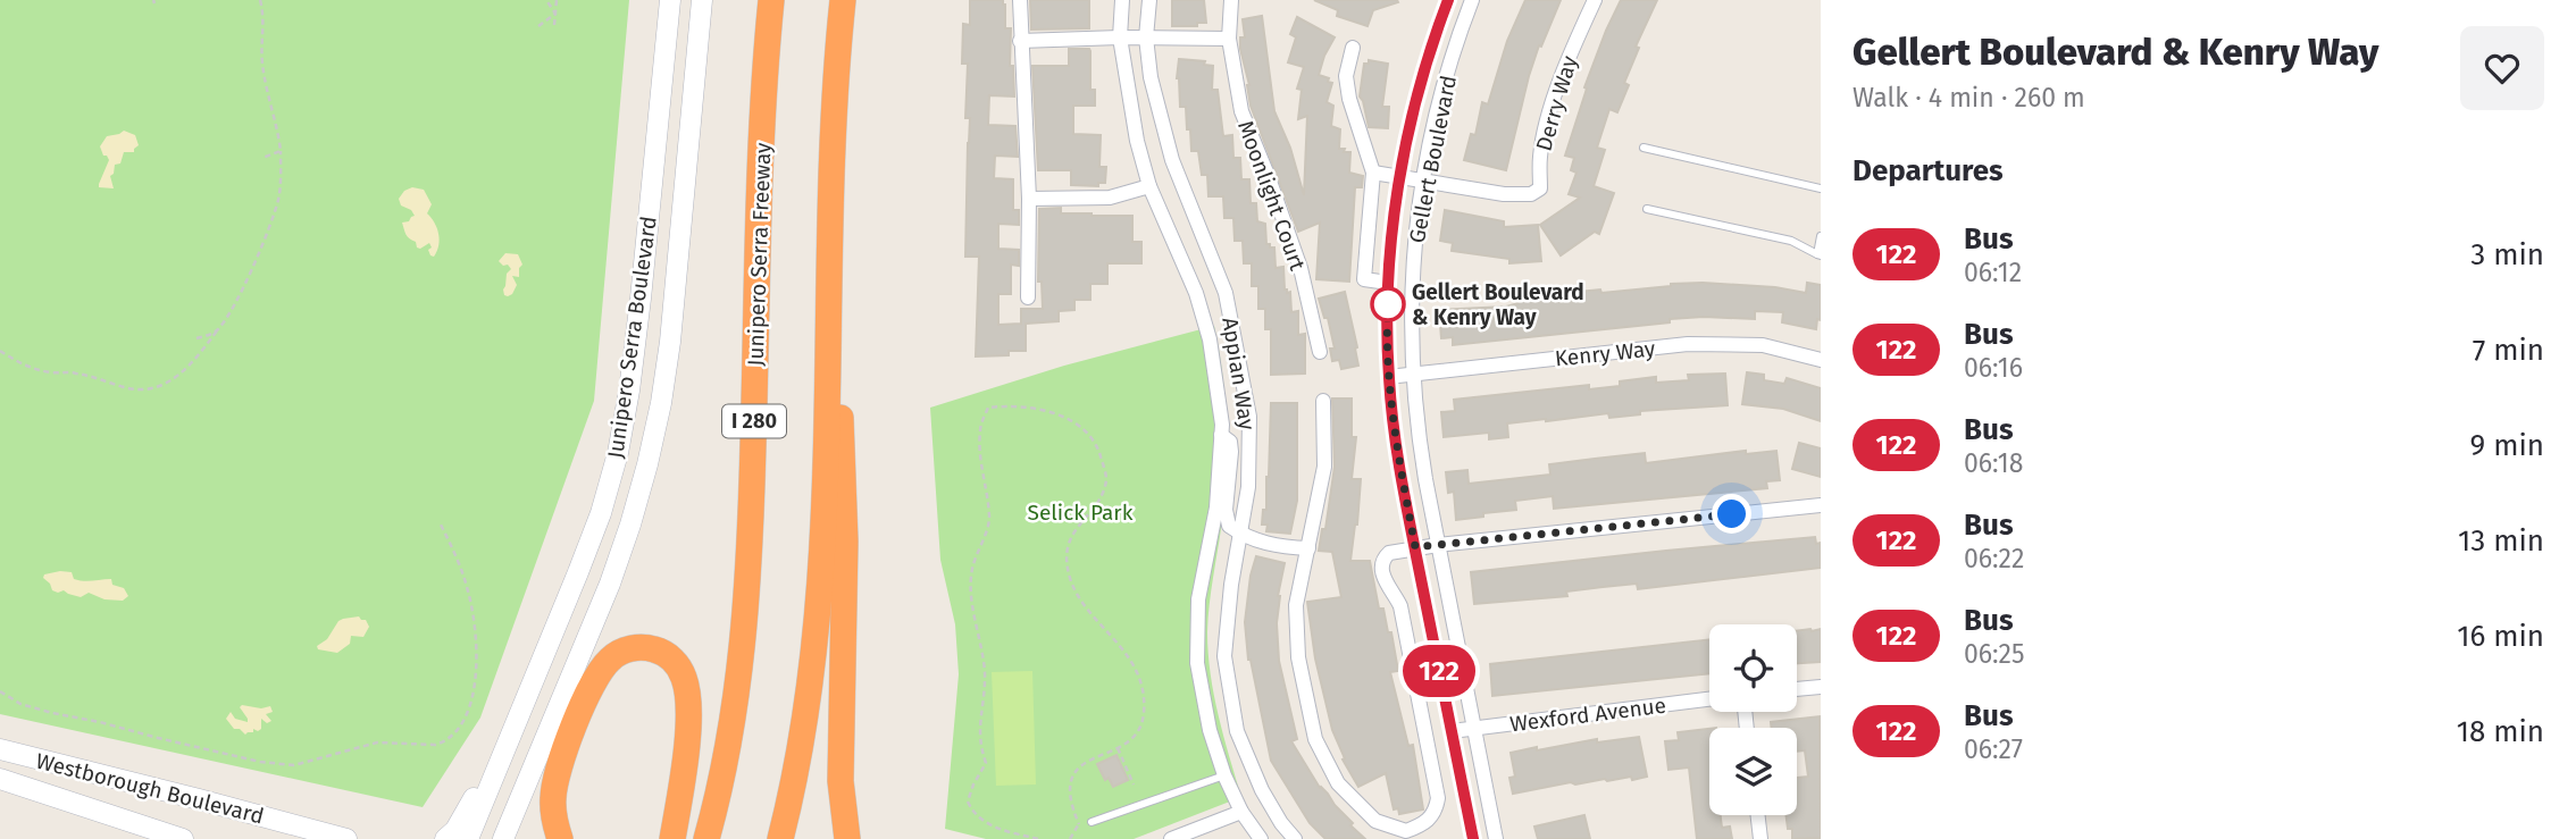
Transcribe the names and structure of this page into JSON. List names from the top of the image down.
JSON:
{
  "streets": {
    "highway": ["Junipero Serra Freeway", "I 280"],
    "main road": ["Junipero Serra Boulevard", "Westborough Boulevard"],
    "street": [
      "Derry Way",
      "Gellert Boulevard",
      "Moonlight Court",
      "Kenry Way",
      "Appian Way",
      "Wexford Avenue"
    ]
  },
  "crossings": [
    ["Derry Way", "Gellert Boulevard"],
    ["Gellert Boulevard", "Kenry Way"],
    ["Gellert Boulevard", "Wexford Avenue"]
  ],
  "parks": ["Selick Park"],
  "places": ["Gellert Boulevard & Kenry Way"],
  "lines": ["bus line 122"],
  "page": {
    "on_map": "122",
    "heading": [
      ["Gellert Boulevard & Kenry Way", "Walk · 4 min · 260 m"],
      "Departures"
    ],
    "list": [
      {
        "mark": "122",
        "name": "Bus",
        "note": "06:12",
        "value": "3 min"
      },
      {
        "mark": "122",
        "name": "Bus",
        "note": "06:16",
        "value": "7 min"
      },
      {
        "mark": "122",
        "name": "Bus",
        "note": "06:18",
        "value": "9 min"
      },
      {
        "mark": "122",
        "name": "Bus",
        "note": "06:22",
        "value": "13 min"
      },
      {
        "mark": "122",
        "name": "Bus",
        "note": "06:25",
        "value": "16 min"
      },
      {
        "mark": "122",
        "name": "Bus",
        "note": "06:27",
        "value": "18 min"
      }
    ]
  }
}
